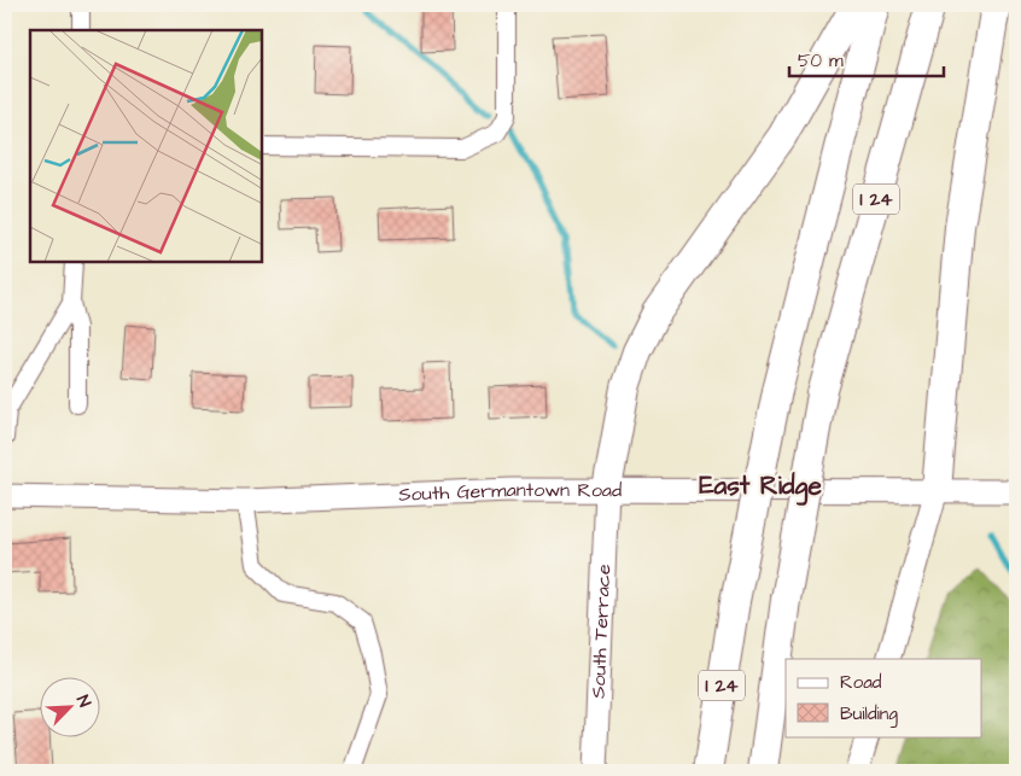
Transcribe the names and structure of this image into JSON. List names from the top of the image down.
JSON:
{
  "streets": {
    "highway": ["I 24"],
    "main road": ["South Germantown Road", "South Terrace"]
  },
  "crossings": [
    ["South Germantown Road", "South Terrace"]
  ],
  "districts": ["East Ridge"],
  "legend": ["Road", "Building"],
  "scale_bar": "50 m",
  "north": "top right"
}
